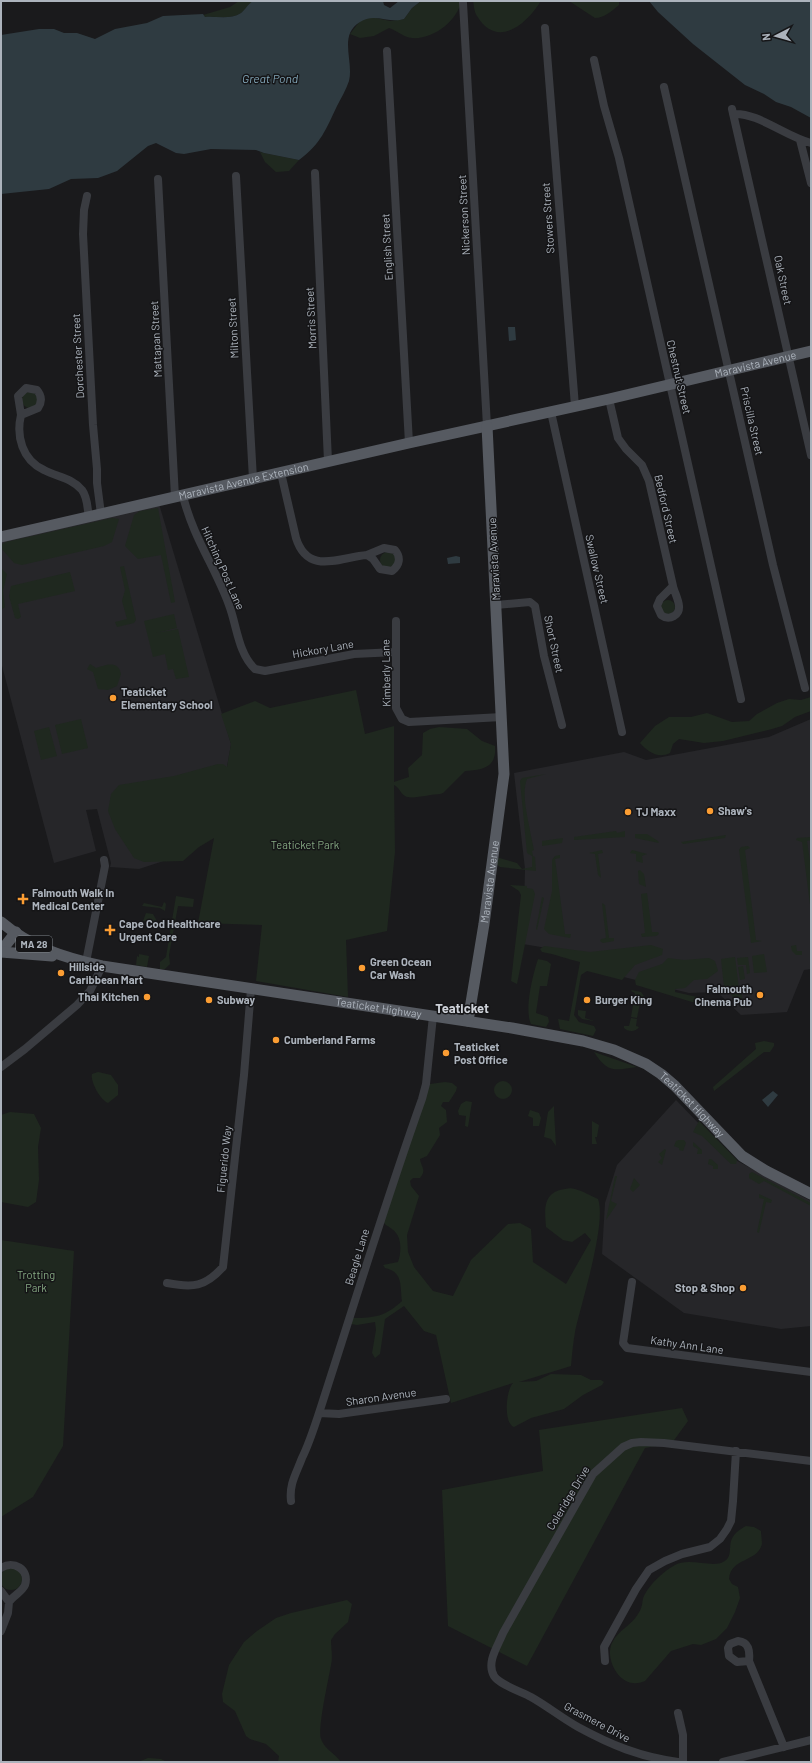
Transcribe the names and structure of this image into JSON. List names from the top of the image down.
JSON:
{
  "streets": {
    "main road": [
      "Maravista Avenue",
      "Maravista Avenue Extension",
      "MA 28",
      "Teaticket Highway"
    ],
    "street": [
      "Nickerson Street",
      "Stowers Street",
      "English Street",
      "Oak Street",
      "Morris Street",
      "Milton Street",
      "Mattapan Street",
      "Dorchester Street",
      "Chestnut Street",
      "Priscilla Street",
      "Bedford Street",
      "Hitching Post Lane",
      "Swallow Street",
      "Short Street",
      "Hickory Lane",
      "Kimberly Lane",
      "Figuerido Way",
      "Beagle Lane",
      "Kathy Ann Lane",
      "Sharon Avenue",
      "Coleridge Drive",
      "Grasmere Drive"
    ]
  },
  "crossings": [
    ["Nickerson Street", "Maravista Avenue"],
    ["Nickerson Street", "Maravista Avenue Extension"],
    ["Stowers Street", "Maravista Avenue"],
    ["English Street", "Maravista Avenue Extension"],
    ["Oak Street", "Maravista Avenue"],
    ["Morris Street", "Maravista Avenue Extension"],
    ["Milton Street", "Maravista Avenue Extension"],
    ["Mattapan Street", "Maravista Avenue Extension"],
    ["Mattapan Street", "Hitching Post Lane"],
    ["Dorchester Street", "Maravista Avenue Extension"],
    ["Maravista Avenue", "Chestnut Street"],
    ["Maravista Avenue", "Priscilla Street"],
    ["Maravista Avenue", "Maravista Avenue Extension"],
    ["Maravista Avenue", "Bedford Street"],
    ["Maravista Avenue", "Swallow Street"],
    ["Maravista Avenue", "Short Street"],
    ["Maravista Avenue", "Kimberly Lane"],
    ["Maravista Avenue", "Teaticket Highway"],
    ["Maravista Avenue Extension", "Hitching Post Lane"],
    ["Hitching Post Lane", "Hickory Lane"],
    ["Hickory Lane", "Kimberly Lane"],
    ["Teaticket Highway", "Figuerido Way"],
    ["Teaticket Highway", "Beagle Lane"],
    ["Beagle Lane", "Sharon Avenue"],
    ["Coleridge Drive", "Grasmere Drive"]
  ],
  "districts": ["Teaticket"],
  "water": ["Great Pond"],
  "parks": ["Teaticket Park", "Trotting Park"],
  "places": {
    "other": [
      "Teaticket Elementary School",
      "Shaw's",
      "TJ Maxx",
      "Green Ocean Car Wash",
      "Hillside Caribbean Mart",
      "Falmouth Cinema Pub",
      "Thai Kitchen",
      "Subway",
      "Burger King",
      "Cumberland Farms",
      "Teaticket Post Office",
      "Stop & Shop"
    ],
    "health": ["Falmouth Walk In Medical Center", "Cape Cod Healthcare Urgent Care"]
  },
  "north": "left"
}
